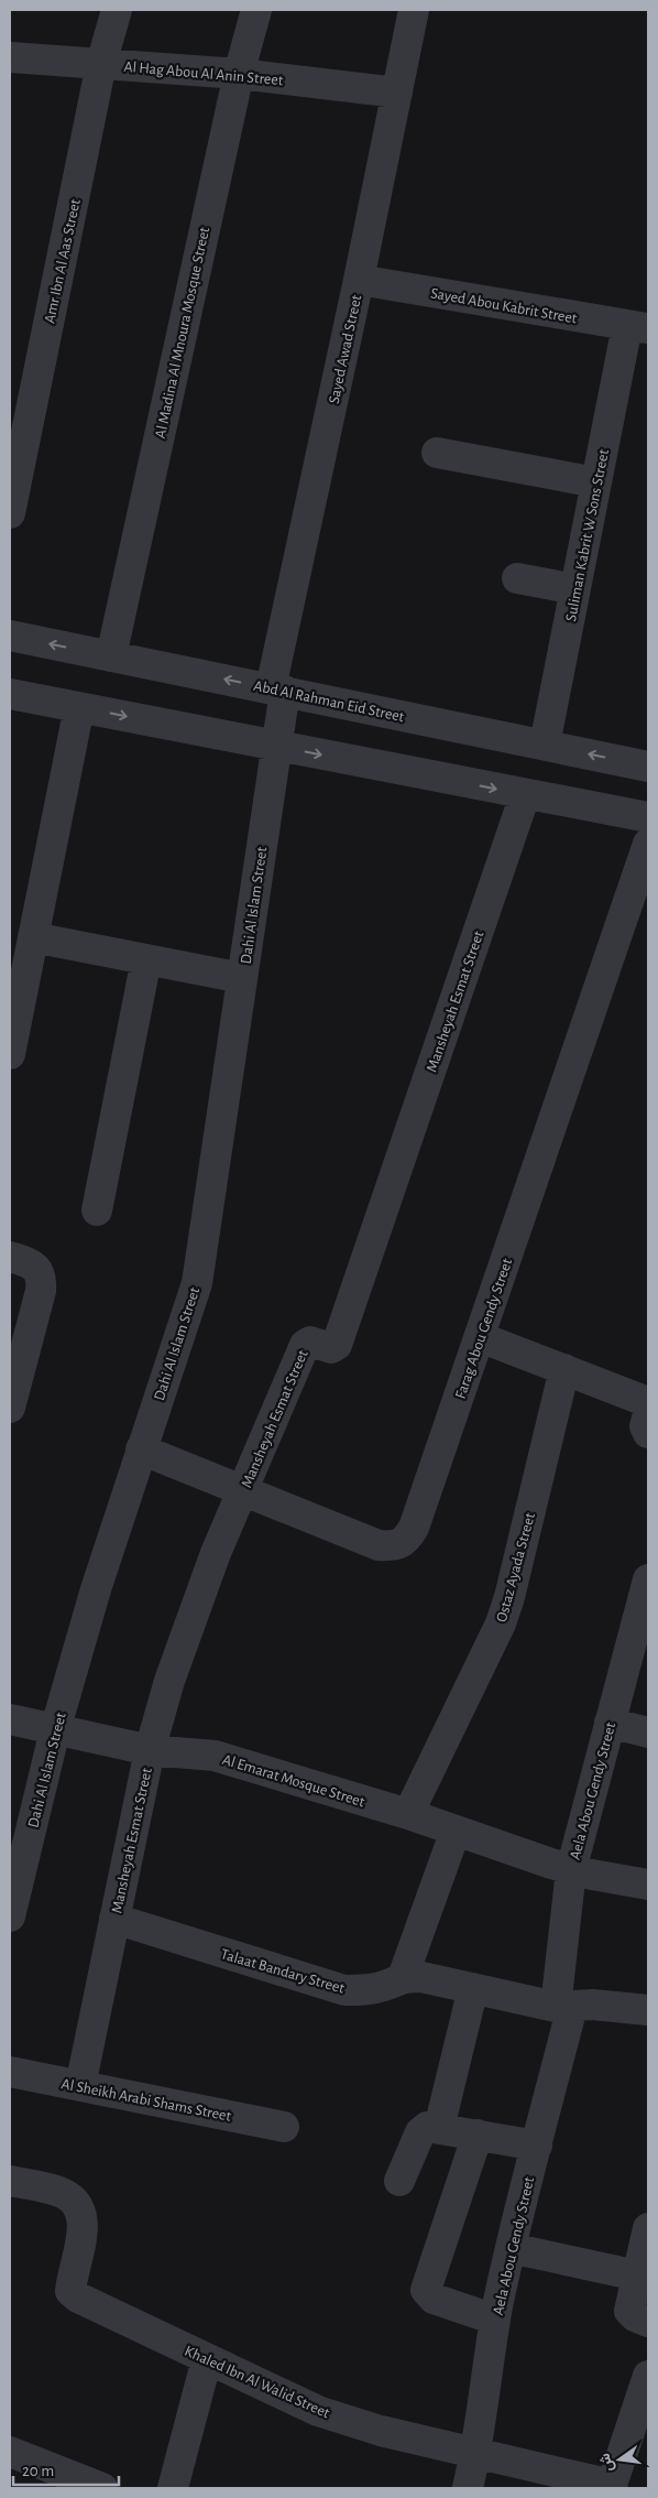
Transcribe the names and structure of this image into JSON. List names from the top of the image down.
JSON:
{
  "streets": {
    "street": [
      "Al Hag Abou Al Anin Street",
      "Amr Ibn Al Aas Street",
      "Sayed Abou Kabrit Street",
      "Al Madina Al Mnoura Mosque Street",
      "Sayed Awad Street",
      "Suliman Kabrit W Sons Street",
      "Abd Al Rahman Eid Street",
      "Dahi Al Islam Street",
      "Mansheyah Esmat Street",
      "Farag Abou Gendy Street",
      "Ostaz Ayada Street",
      "Al Emarat Mosque Street",
      "Aela Abou Gendy Street",
      "Talaat Bandary Street",
      "Al Sheikh Arabi Shams Street",
      "Khaled Ibn Al Walid Street"
    ]
  },
  "crossings": [
    ["Al Hag Abou Al Anin Street", "Amr Ibn Al Aas Street"],
    ["Al Hag Abou Al Anin Street", "Al Madina Al Mnoura Mosque Street"],
    ["Al Hag Abou Al Anin Street", "Sayed Awad Street"],
    ["Sayed Abou Kabrit Street", "Sayed Awad Street"],
    ["Sayed Abou Kabrit Street", "Suliman Kabrit W Sons Street"],
    ["Al Madina Al Mnoura Mosque Street", "Abd Al Rahman Eid Street"],
    ["Sayed Awad Street", "Abd Al Rahman Eid Street"],
    ["Sayed Awad Street", "Dahi Al Islam Street"],
    ["Suliman Kabrit W Sons Street", "Abd Al Rahman Eid Street"],
    ["Abd Al Rahman Eid Street", "Dahi Al Islam Street"],
    ["Dahi Al Islam Street", "Farag Abou Gendy Street"],
    ["Dahi Al Islam Street", "Al Emarat Mosque Street"],
    ["Mansheyah Esmat Street", "Farag Abou Gendy Street"],
    ["Mansheyah Esmat Street", "Al Emarat Mosque Street"],
    ["Mansheyah Esmat Street", "Talaat Bandary Street"],
    ["Mansheyah Esmat Street", "Al Sheikh Arabi Shams Street"],
    ["Ostaz Ayada Street", "Al Emarat Mosque Street"],
    ["Al Emarat Mosque Street", "Aela Abou Gendy Street"],
    ["Aela Abou Gendy Street", "Talaat Bandary Street"],
    ["Aela Abou Gendy Street", "Khaled Ibn Al Walid Street"]
  ],
  "scale_bar": "20 m",
  "north": "left"
}
